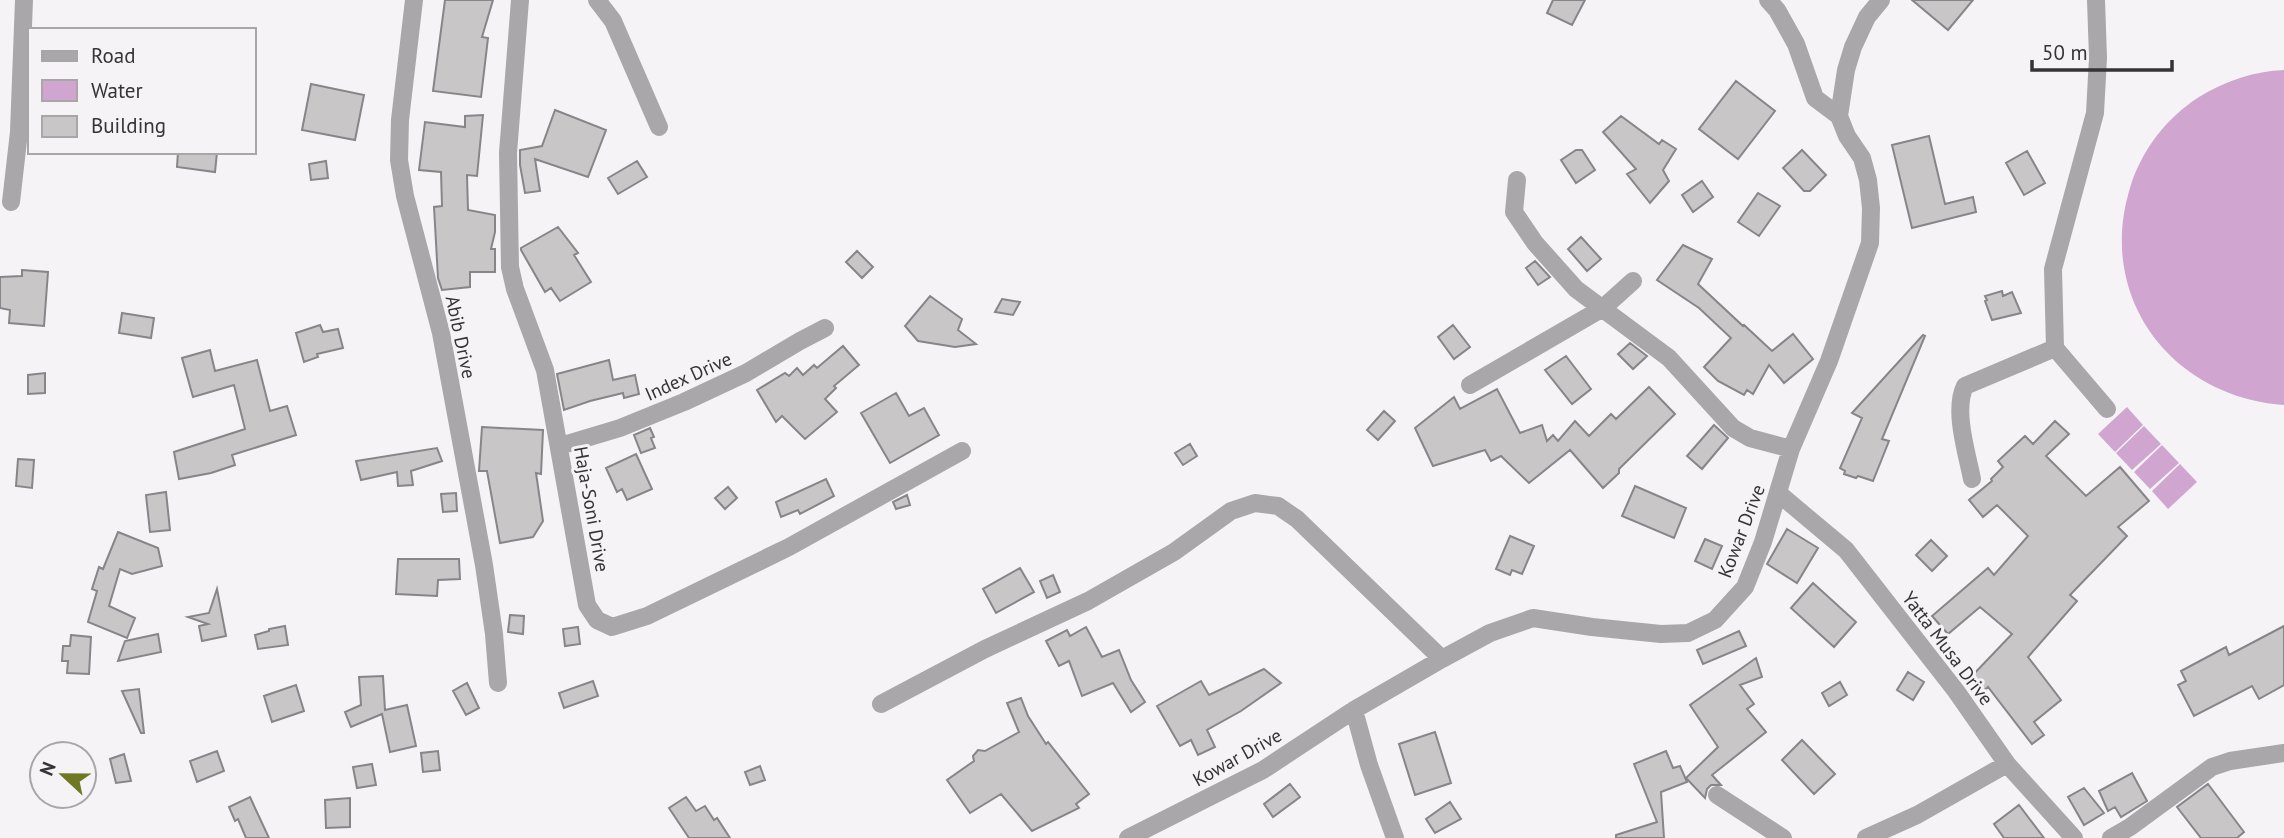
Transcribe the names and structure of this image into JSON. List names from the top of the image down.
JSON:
{
  "streets": {
    "street": [
      "Abib Drive",
      "Index Drive",
      "Haja-Soni Drive",
      "Kowar Drive",
      "Yatta Musa Drive"
    ]
  },
  "crossings": [
    ["Index Drive", "Haja-Soni Drive"],
    ["Kowar Drive", "Yatta Musa Drive"]
  ],
  "legend": ["Road", "Water", "Building"],
  "scale_bar": "50 m",
  "north": "left"
}
